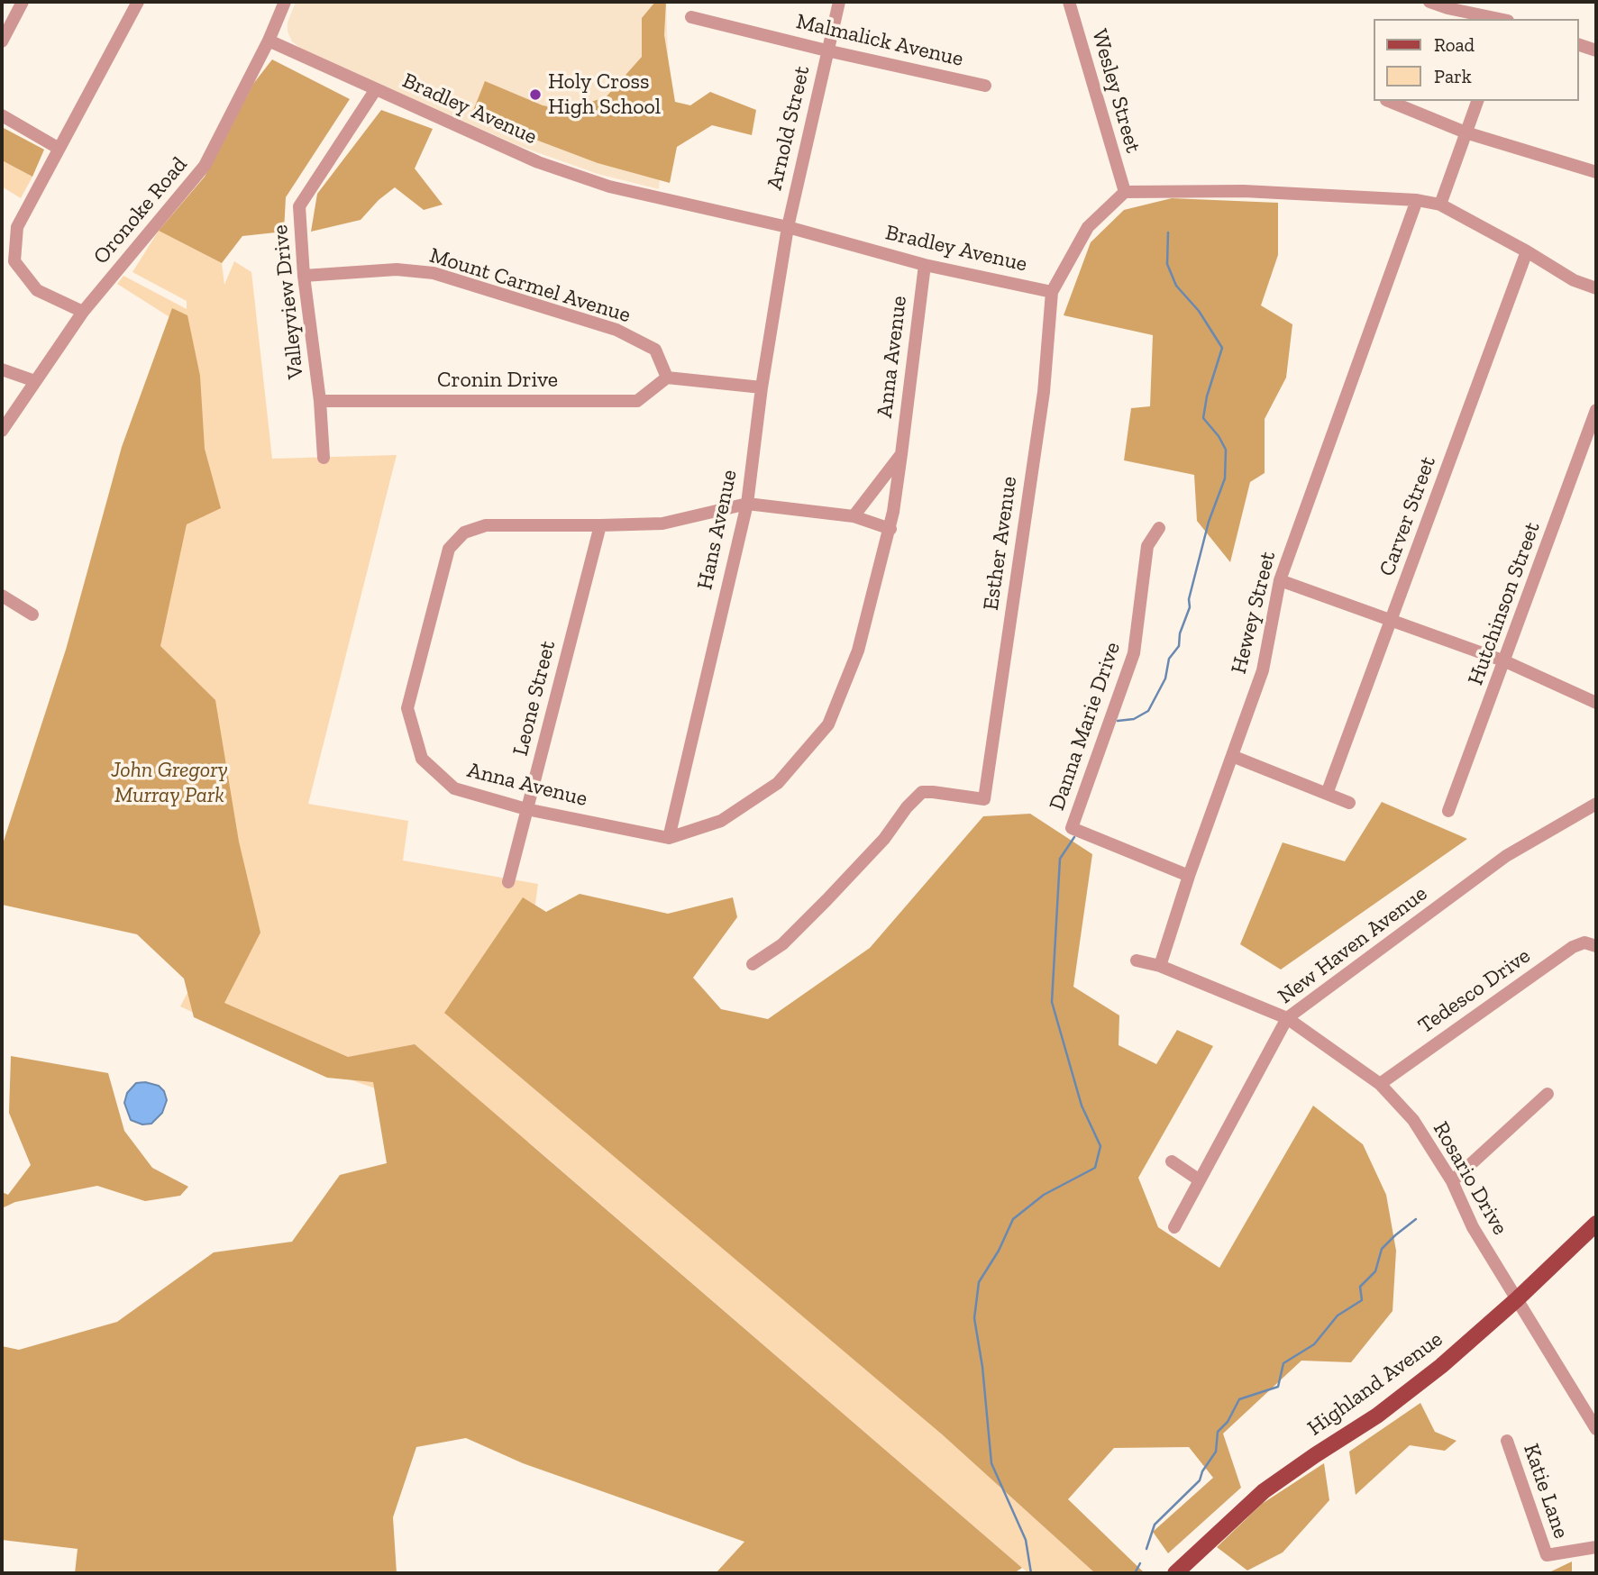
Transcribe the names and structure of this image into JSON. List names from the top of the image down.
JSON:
{
  "streets": {
    "main road": ["Highland Avenue"],
    "street": [
      "Malmalick Avenue",
      "Wesley Street",
      "Bradley Avenue",
      "Arnold Street",
      "Oronoke Road",
      "Mount Carmel Avenue",
      "Valleyview Drive",
      "Anna Avenue",
      "Cronin Drive",
      "Carver Street",
      "Hans Avenue",
      "Esther Avenue",
      "Hutchinson Street",
      "Hewey Street",
      "Leone Street",
      "Danna Marie Drive",
      "New Haven Avenue",
      "Tedesco Drive",
      "Rosario Drive",
      "Katie Lane"
    ]
  },
  "crossings": [
    ["Malmalick Avenue", "Arnold Street"],
    ["Wesley Street", "Bradley Avenue"],
    ["Bradley Avenue", "Arnold Street"],
    ["Bradley Avenue", "Oronoke Road"],
    ["Bradley Avenue", "Valleyview Drive"],
    ["Bradley Avenue", "Anna Avenue"],
    ["Bradley Avenue", "Hans Avenue"],
    ["Bradley Avenue", "Esther Avenue"],
    ["Arnold Street", "Hans Avenue"],
    ["Mount Carmel Avenue", "Valleyview Drive"],
    ["Mount Carmel Avenue", "Cronin Drive"],
    ["Valleyview Drive", "Cronin Drive"],
    ["Anna Avenue", "Hans Avenue"],
    ["Anna Avenue", "Leone Street"],
    ["Hewey Street", "Danna Marie Drive"],
    ["Hewey Street", "Rosario Drive"],
    ["New Haven Avenue", "Rosario Drive"],
    ["Tedesco Drive", "Rosario Drive"],
    ["Rosario Drive", "Highland Avenue"]
  ],
  "parks": ["John Gregory Murray Park"],
  "places": ["Holy Cross High School"],
  "legend": ["Road", "Park"]
}
